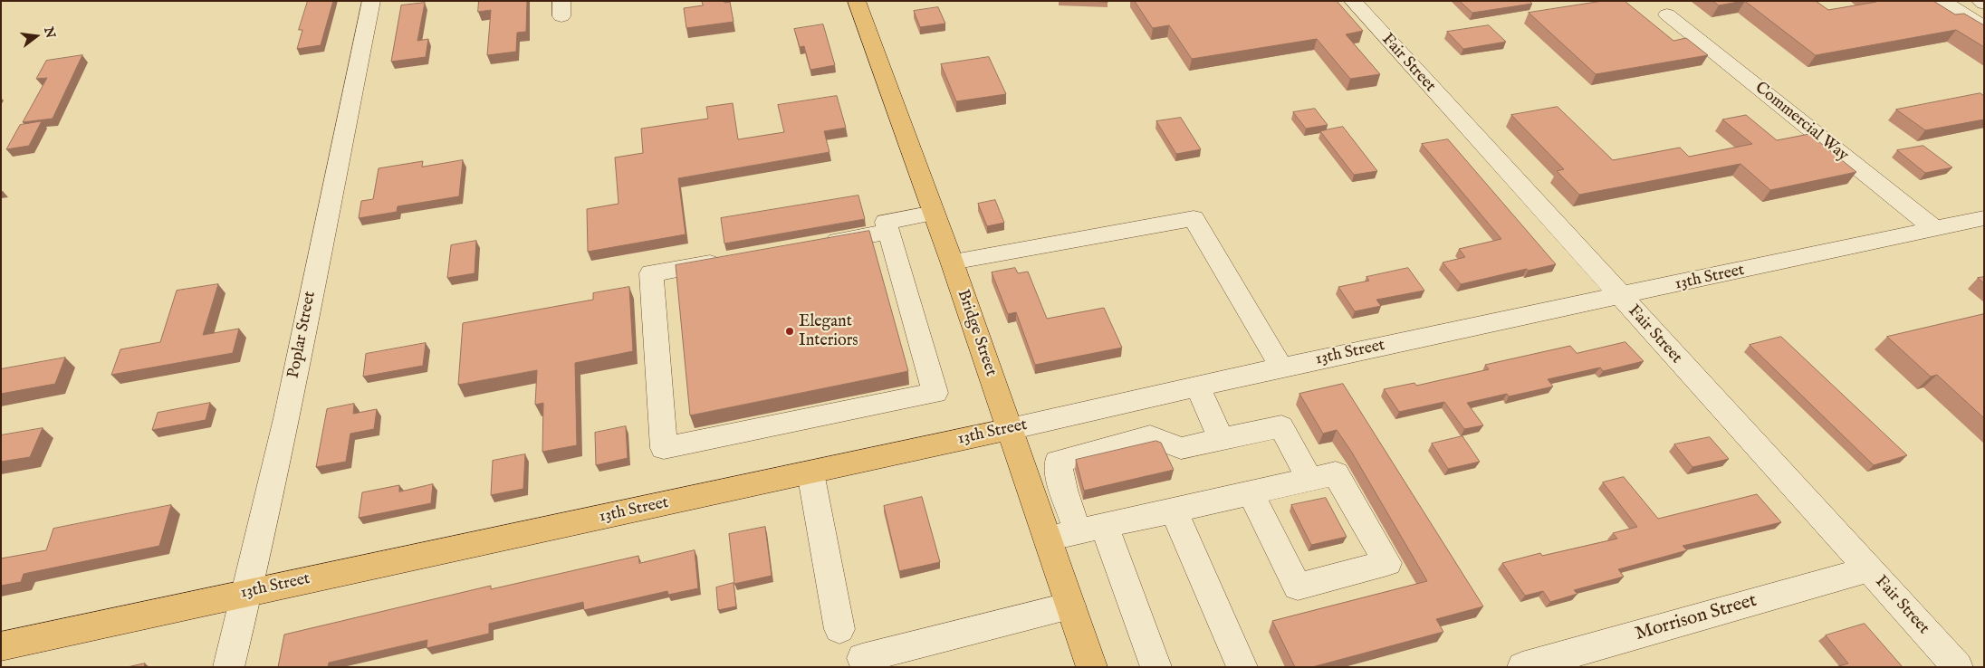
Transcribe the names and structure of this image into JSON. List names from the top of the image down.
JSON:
{
  "streets": {
    "main road": ["13th Street", "Bridge Street"],
    "street": [
      "Fair Street",
      "Commercial Way",
      "Poplar Street",
      "Morrison Street"
    ]
  },
  "crossings": [
    ["Fair Street", "13th Street"],
    ["Fair Street", "Morrison Street"],
    ["Commercial Way", "13th Street"],
    ["13th Street", "Bridge Street"],
    ["13th Street", "Poplar Street"]
  ],
  "places": ["Elegant Interiors"],
  "north": "right"
}
